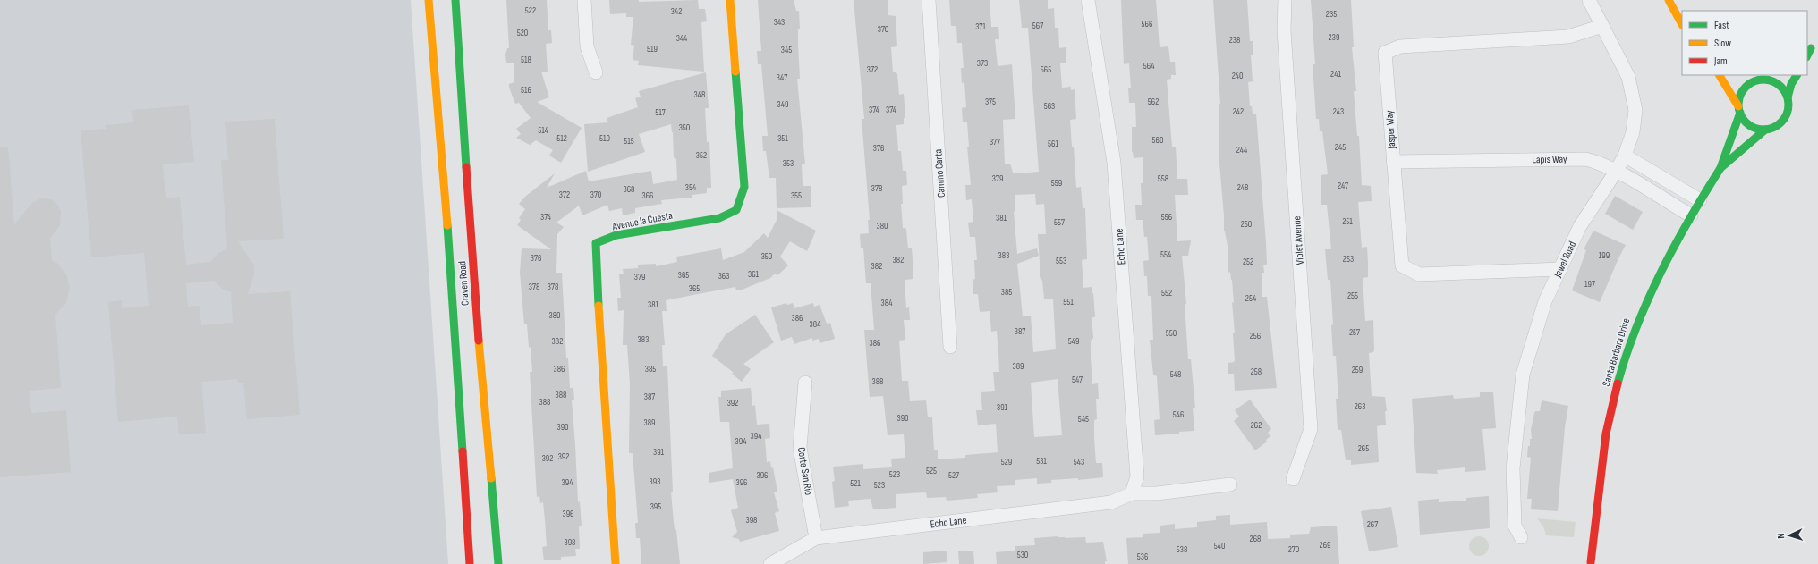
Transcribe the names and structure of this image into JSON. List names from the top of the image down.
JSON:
{
  "streets": {
    "street": [
      "Jasper Way",
      "Lapis Way",
      "Camino Carta",
      "Avenue la Cuesta",
      "Violet Avenue",
      "Echo Lane",
      "Jewel Road",
      "Craven Road",
      "Santa Barbara Drive",
      "Corte San Rio"
    ]
  },
  "crossings": [
    ["Jasper Way", "Lapis Way"],
    ["Jasper Way", "Jewel Road"],
    ["Lapis Way", "Jewel Road"],
    ["Lapis Way", "Santa Barbara Drive"],
    ["Echo Lane", "Corte San Rio"]
  ],
  "house_numbers": [
    "522",
    "342",
    "235",
    "343",
    "566",
    "567",
    "371",
    "370",
    "520",
    "239",
    "344",
    "238",
    "519",
    "345",
    "518",
    "373",
    "564",
    "372",
    "565",
    "241",
    "240",
    "347",
    "516",
    "348",
    "375",
    "562",
    "349",
    "563",
    "374",
    "374",
    "242",
    "243",
    "517",
    "350",
    "514",
    "512",
    "510",
    "351",
    "560",
    "515",
    "377",
    "561",
    "245",
    "376",
    "244",
    "352",
    "353",
    "379",
    "558",
    "559",
    "247",
    "354",
    "248",
    "378",
    "368",
    "372",
    "370",
    "366",
    "355",
    "374",
    "556",
    "381",
    "251",
    "557",
    "250",
    "380",
    "554",
    "383",
    "199",
    "359",
    "376",
    "253",
    "382",
    "553",
    "252",
    "382",
    "361",
    "365",
    "363",
    "379",
    "197",
    "378",
    "378",
    "365",
    "385",
    "552",
    "255",
    "254",
    "551",
    "384",
    "381",
    "380",
    "386",
    "384",
    "387",
    "257",
    "550",
    "256",
    "383",
    "382",
    "549",
    "386",
    "389",
    "386",
    "385",
    "259",
    "258",
    "548",
    "547",
    "388",
    "388",
    "387",
    "388",
    "392",
    "263",
    "391",
    "546",
    "390",
    "545",
    "389",
    "262",
    "390",
    "394",
    "394",
    "265",
    "391",
    "392",
    "392",
    "531",
    "529",
    "543",
    "525",
    "523",
    "396",
    "527",
    "393",
    "394",
    "396",
    "521",
    "523",
    "395",
    "396",
    "398",
    "267",
    "268",
    "398",
    "269",
    "540",
    "538",
    "270",
    "530",
    "536"
  ],
  "legend": ["Fast", "Slow", "Jam"],
  "north": "left"
}
